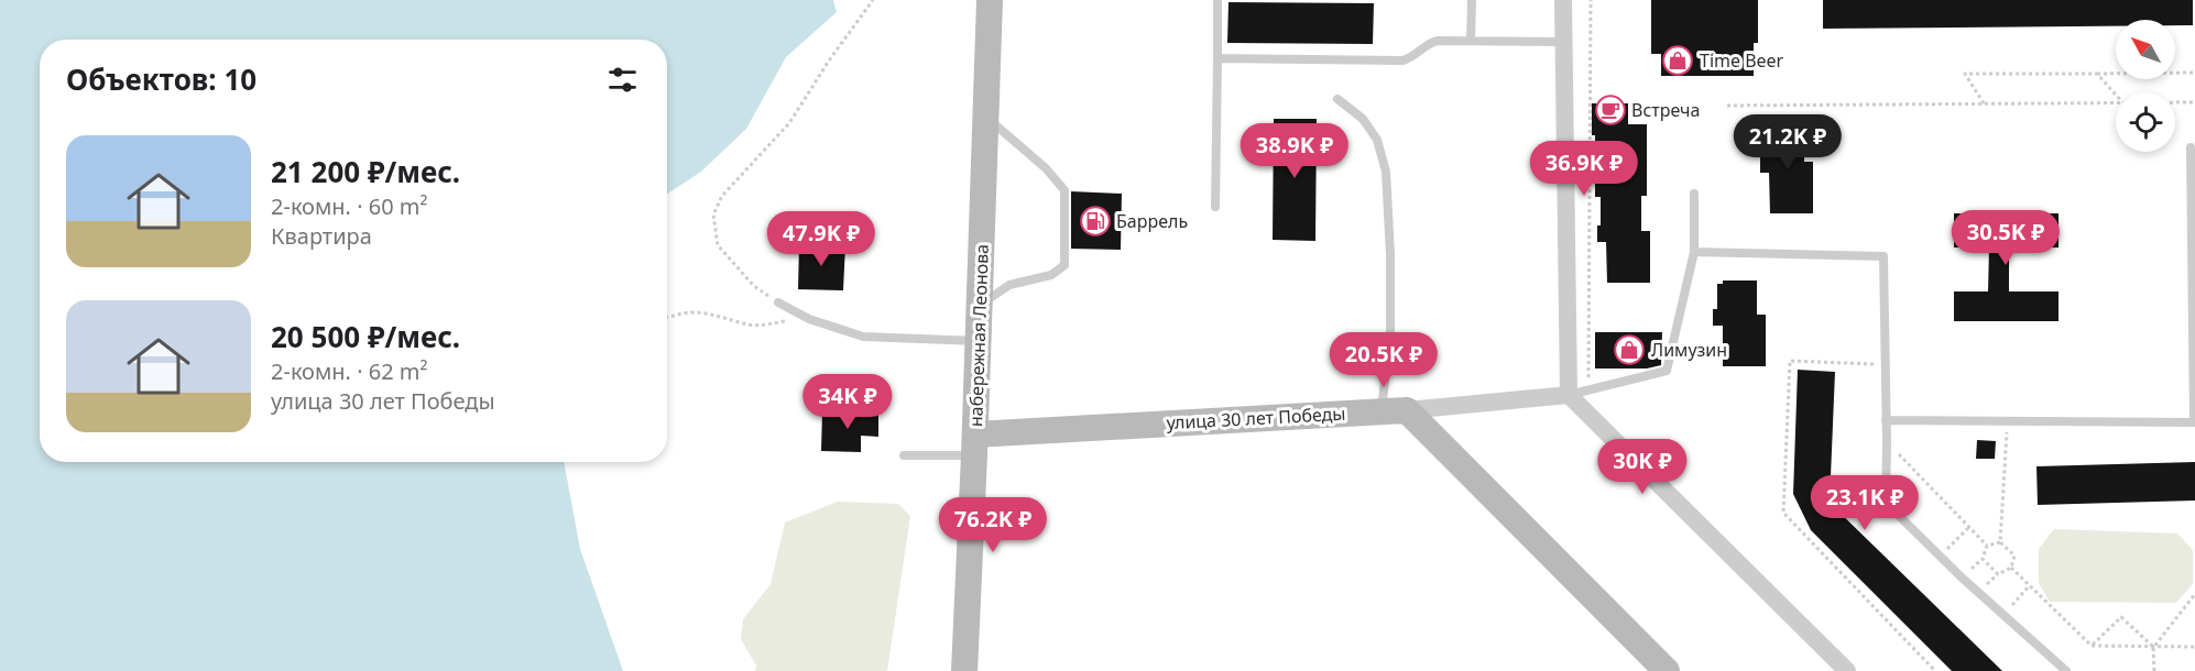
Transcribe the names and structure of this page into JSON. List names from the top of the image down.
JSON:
{
  "streets": {
    "main road": ["набережная Леонова", "улица 30 лет Победы"]
  },
  "crossings": [
    ["набережная Леонова", "улица 30 лет Победы"]
  ],
  "places": {
    "shop": ["Time Beer", "Лимузин"],
    "cafe": ["Встреча"],
    "fuel station": ["Баррель"]
  },
  "north": "top left",
  "page": {
    "heading": "Объектов: 10",
    "price": [
      "21.2K ₽",
      "38.9K ₽",
      "36.9K ₽",
      "30.5K ₽",
      "47.9K ₽",
      "20.5K ₽",
      "34K ₽",
      "30K ₽",
      "23.1K ₽",
      "76.2K ₽"
    ],
    "list": [
      {
        "name": "21 200 ₽/мес.",
        "note": "2-комн. · 60 m² · Квартира"
      },
      {
        "name": "20 500 ₽/мес.",
        "note": "2-комн. · 62 m² · улица 30 лет Победы"
      }
    ]
  }
}
